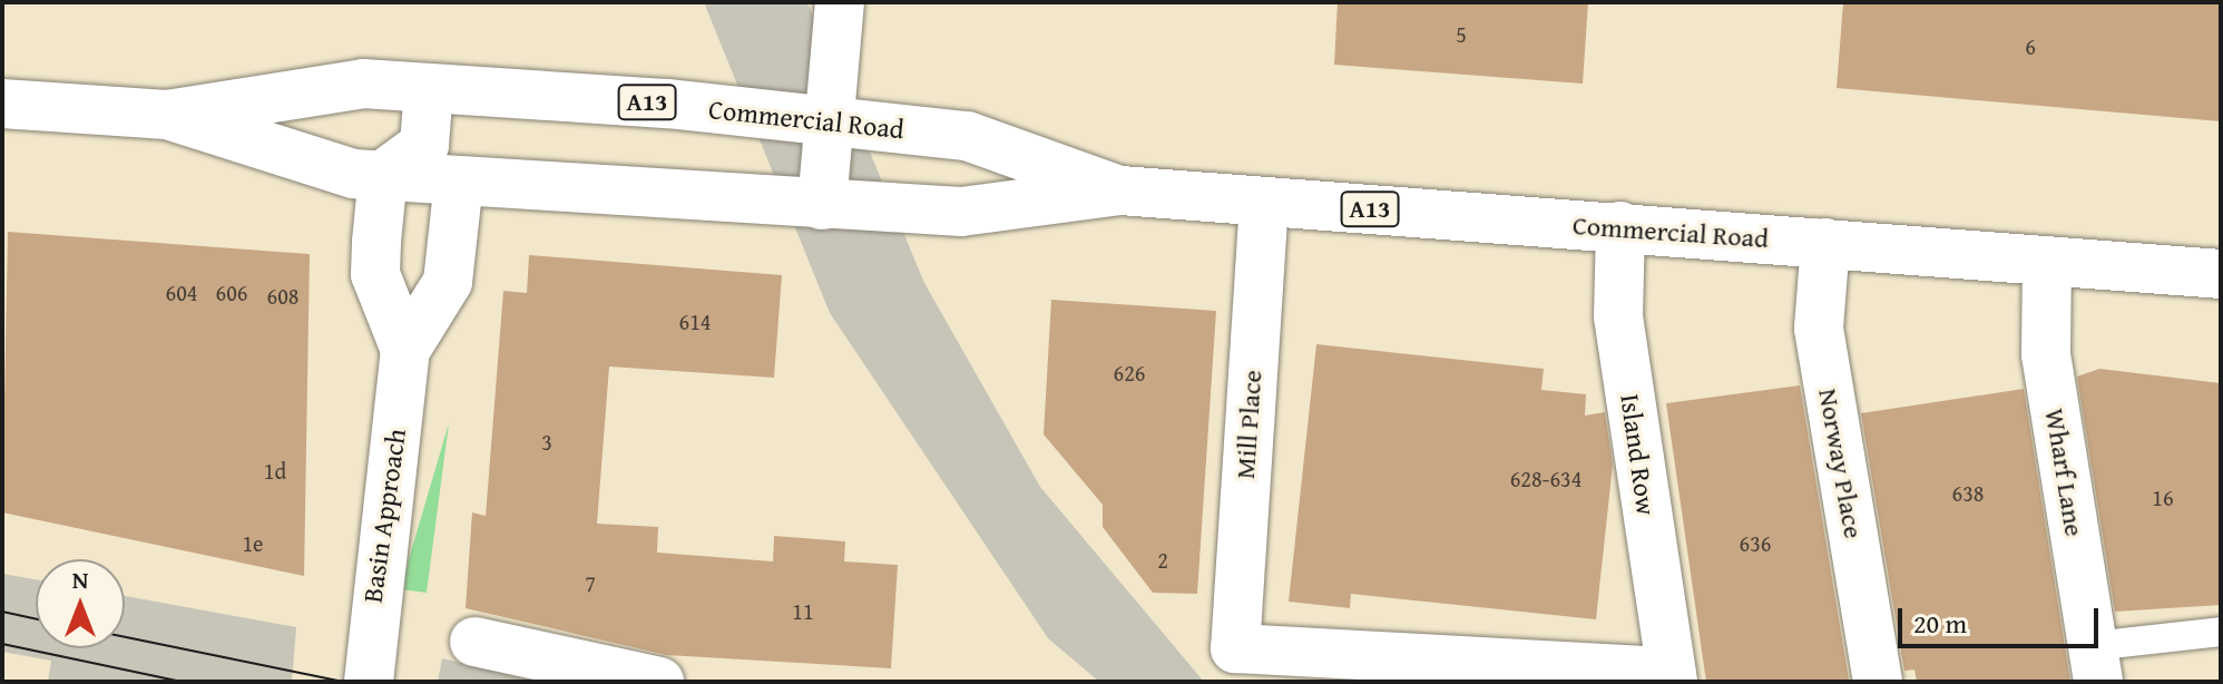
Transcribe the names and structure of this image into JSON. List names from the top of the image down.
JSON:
{
  "streets": {
    "main road": [
      "A13",
      "Commercial Road",
      "Mill Place",
      "Island Row",
      "Norway Place",
      "Wharf Lane",
      "Basin Approach"
    ]
  },
  "crossings": [
    ["Commercial Road", "Mill Place"],
    ["Commercial Road", "Island Row"],
    ["Commercial Road", "Norway Place"],
    ["Commercial Road", "Wharf Lane"],
    ["Commercial Road", "Basin Approach"],
    ["Mill Place", "Island Row"]
  ],
  "house_numbers": [
    "5",
    "6",
    "604",
    "606",
    "608",
    "614",
    "626",
    "3",
    "1d",
    "628-634",
    "638",
    "16",
    "1e",
    "636",
    "2",
    "7",
    "11"
  ],
  "scale_bar": "20 m",
  "north": "top"
}
